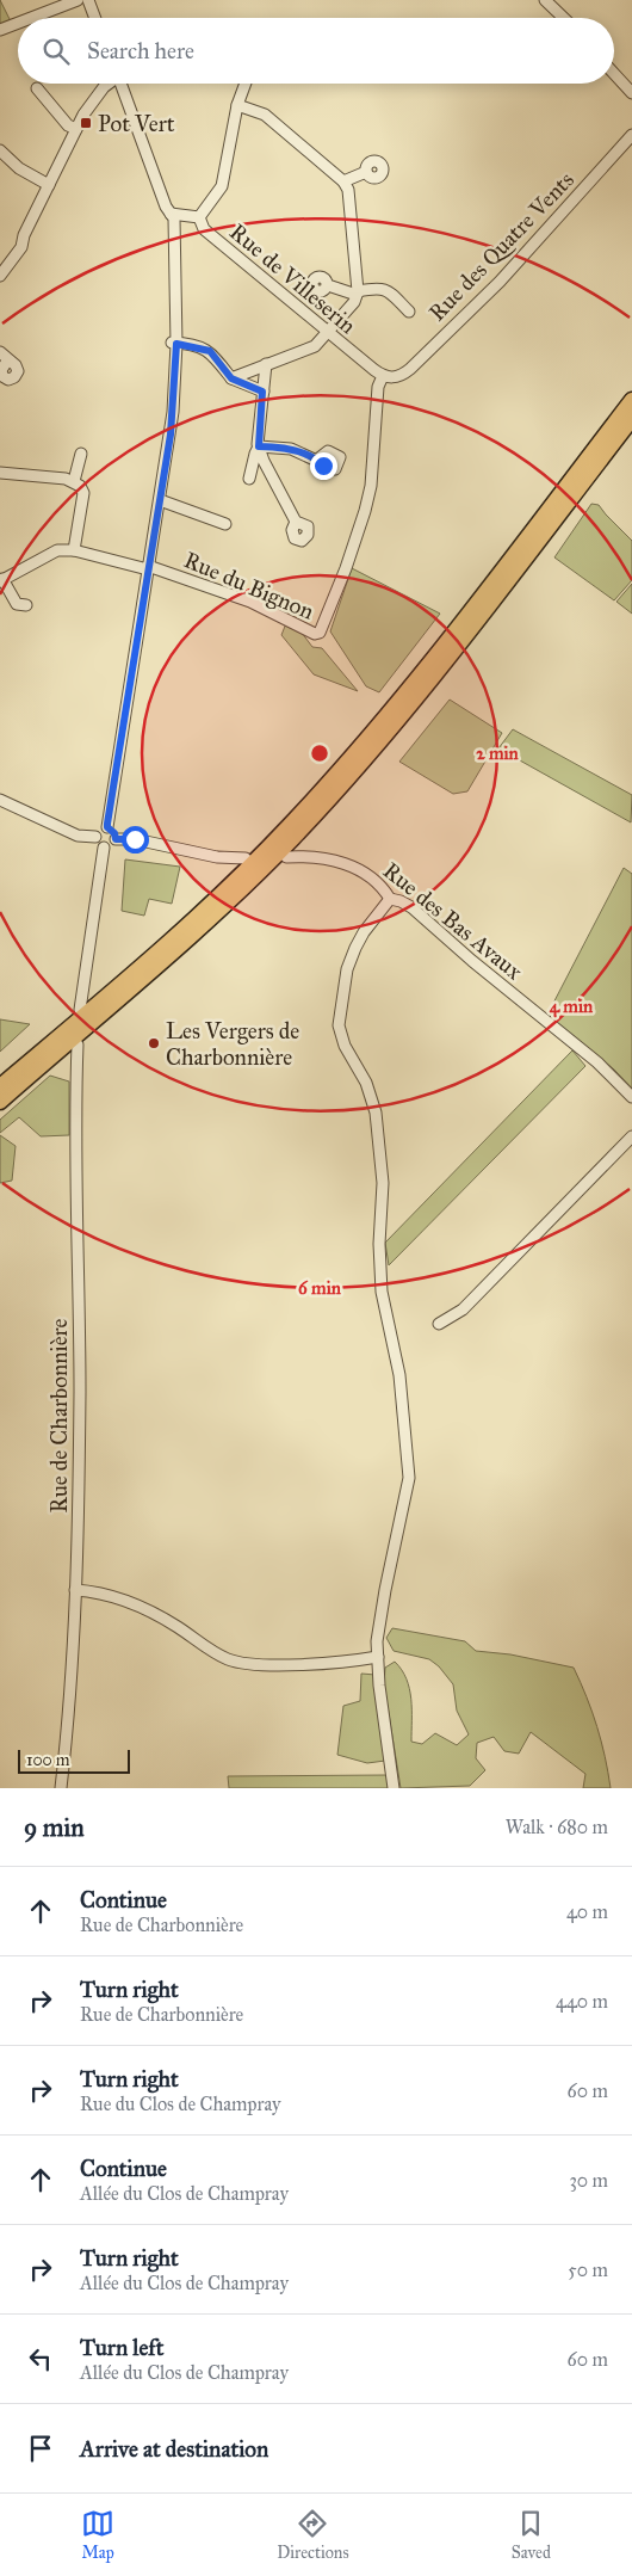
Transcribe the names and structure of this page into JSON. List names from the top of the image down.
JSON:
{
  "streets": {
    "street": [
      "Rue des Quatre Vents",
      "Rue de Villeserin",
      "Rue du Bignon",
      "Rue des Bas Avaux",
      "Rue de Charbonnière"
    ]
  },
  "crossings": [
    ["Rue des Quatre Vents", "Rue de Villeserin"],
    ["Rue des Quatre Vents", "Rue du Bignon"],
    ["Rue de Villeserin", "Rue du Bignon"]
  ],
  "places": {
    "transit": ["Pot Vert"],
    "other": ["Les Vergers de Charbonnière"]
  },
  "scale_bar": "100 m",
  "page": {
    "search": "Search here",
    "scale": "100 m",
    "heading": ["9 min", "Walk · 680 m"],
    "list": [
      ["Continue", "Rue de Charbonnière", "40 m"],
      ["Turn right", "Rue de Charbonnière", "440 m"],
      ["Turn right", "Rue du Clos de Champray", "60 m"],
      ["Continue", "Allée du Clos de Champray", "30 m"],
      ["Turn right", "Allée du Clos de Champray", "50 m"],
      ["Turn left", "Allée du Clos de Champray", "60 m"],
      "Arrive at destination"
    ],
    "nav": ["Map", "Directions", "Saved"]
  },
  "rings": ["2 min", "4 min", "6 min"]
}
